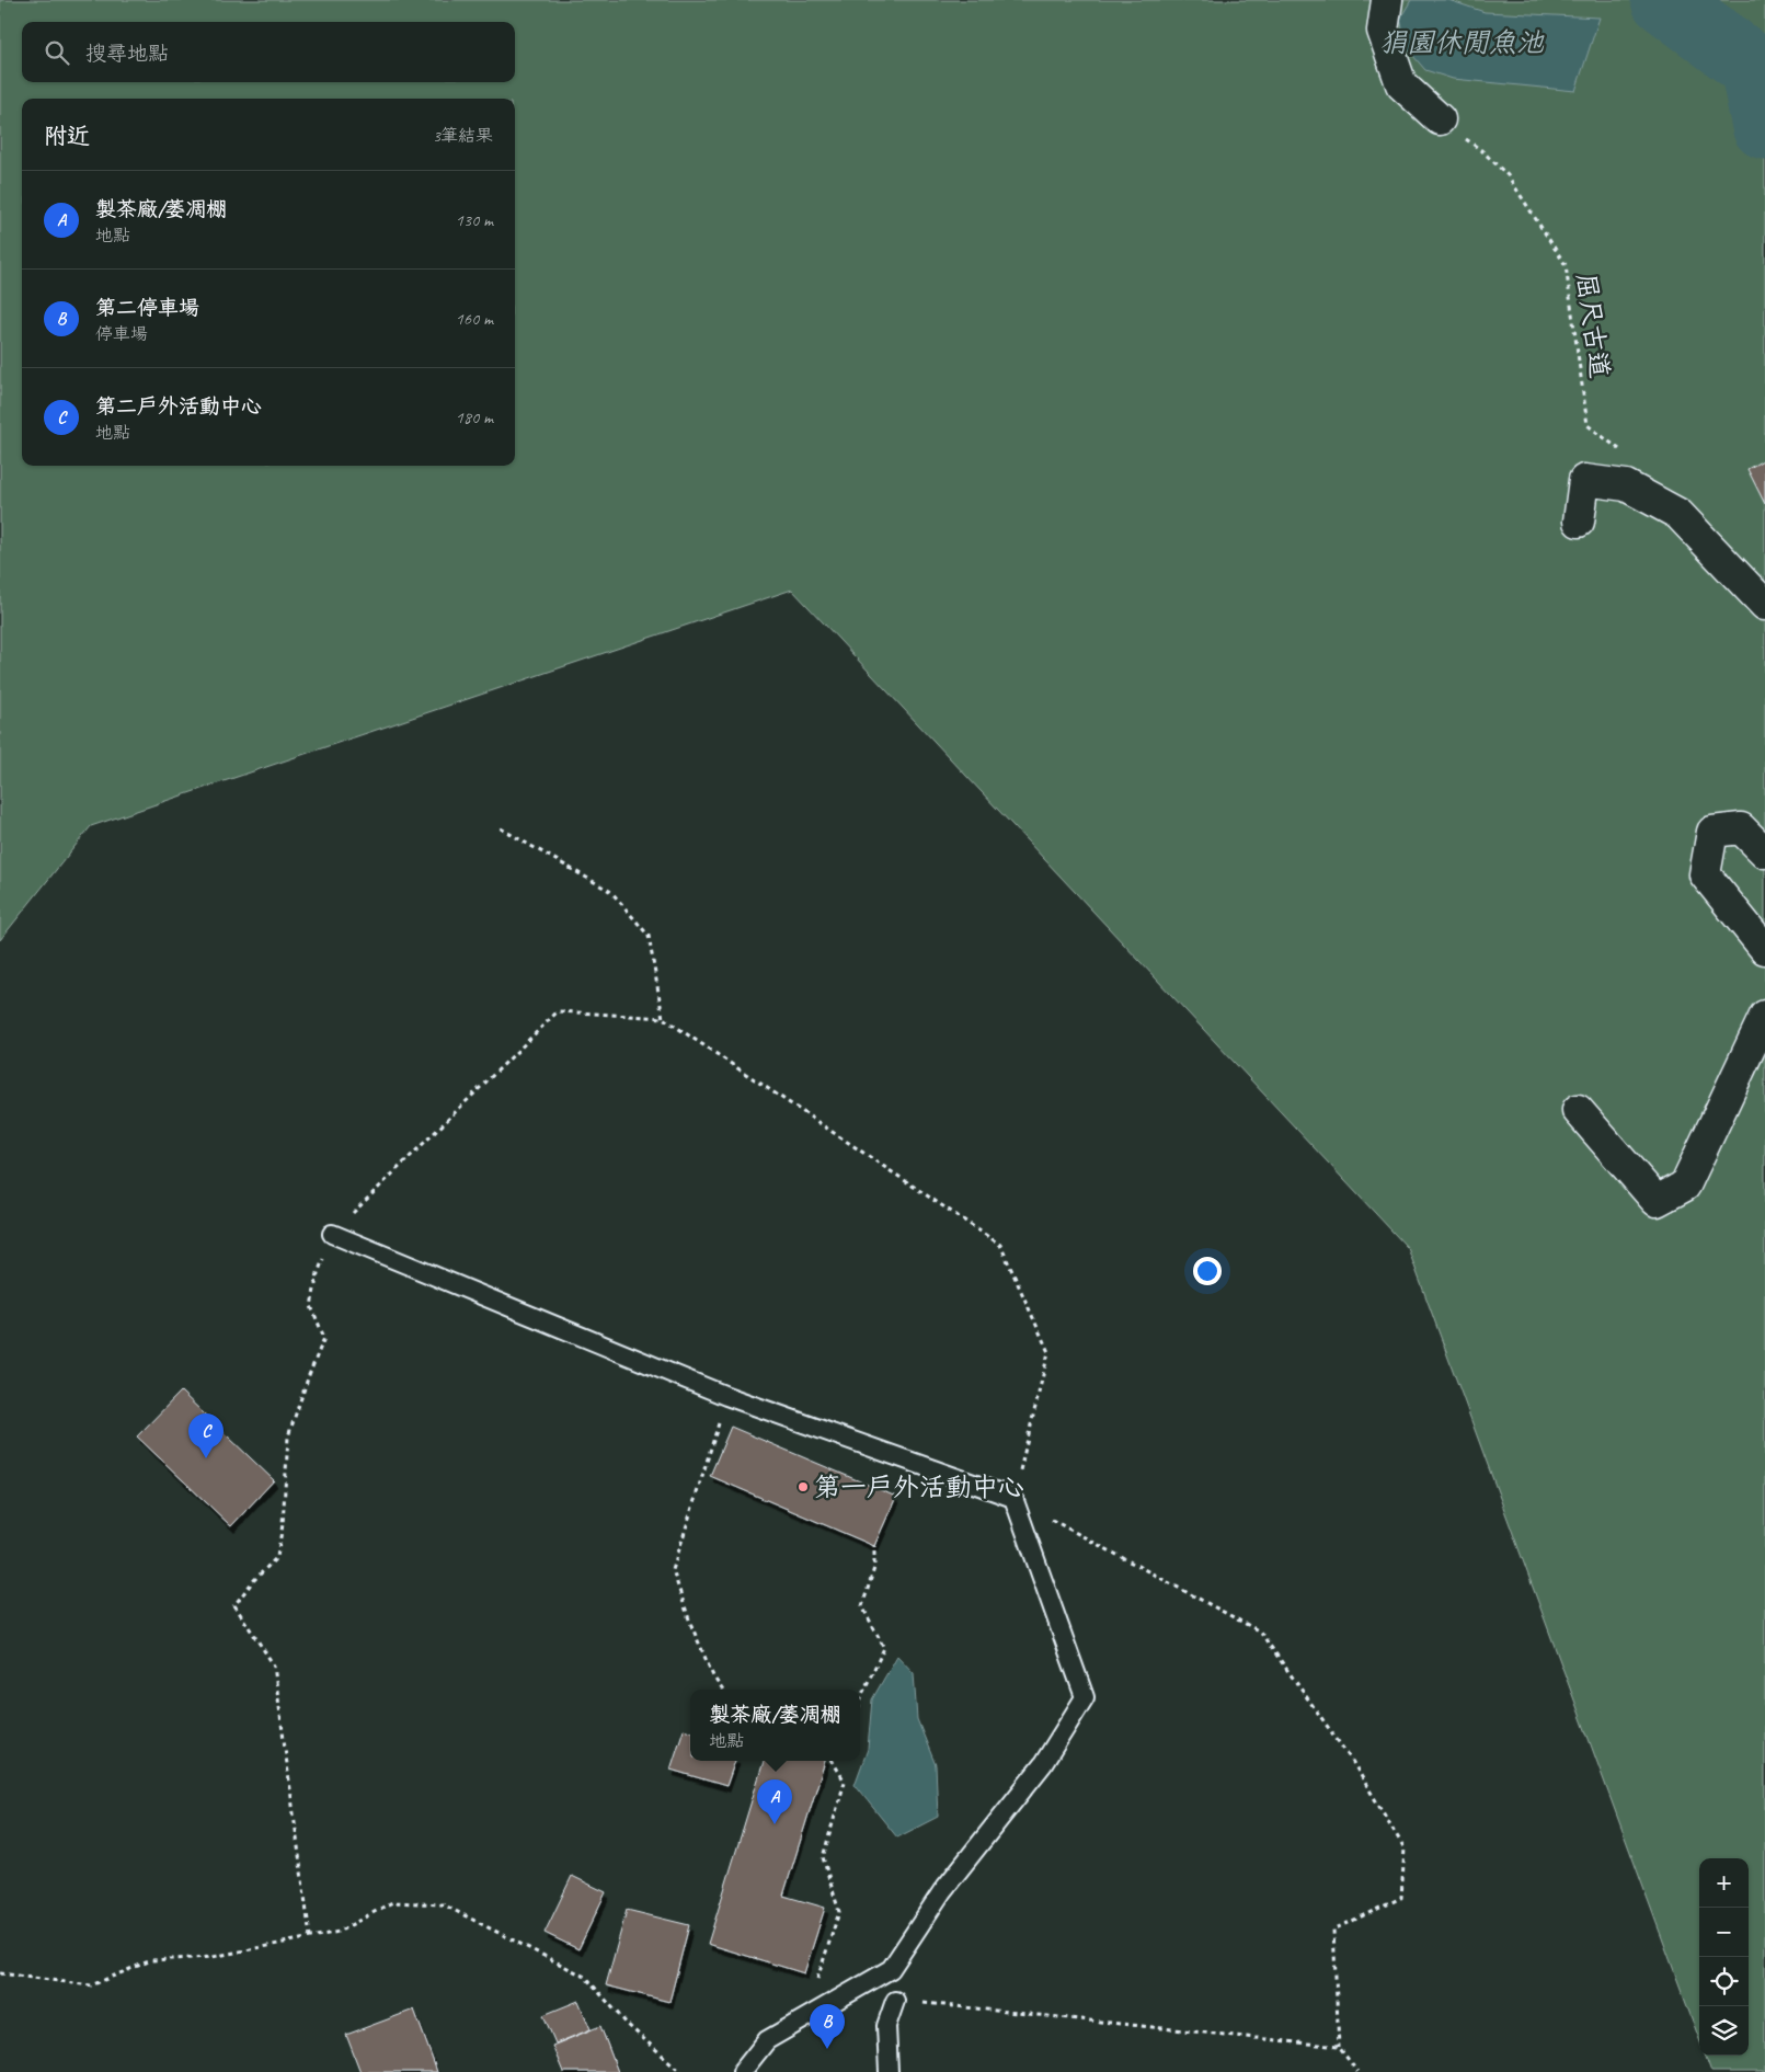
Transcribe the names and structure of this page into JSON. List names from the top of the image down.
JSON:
{
  "streets": {
    "path": ["屈尺古道"]
  },
  "water": ["狷園休閒魚池"],
  "places": ["第一戶外活動中心"],
  "page": {
    "search": "搜尋地點",
    "heading": ["附近", "3筆結果"],
    "list": [
      {
        "mark": "A",
        "name": "製茶廠/萎凋棚",
        "note": "地點",
        "value": "130 m"
      },
      {
        "mark": "B",
        "name": "第二停車場",
        "note": "停車場",
        "value": "160 m"
      },
      {
        "mark": "C",
        "name": "第二戶外活動中心",
        "note": "地點",
        "value": "180 m"
      }
    ],
    "pins": ["C", "A", "B"],
    "popup": ["製茶廠/萎凋棚", "地點"],
    "map_buttons": ["+", "−"]
  }
}
